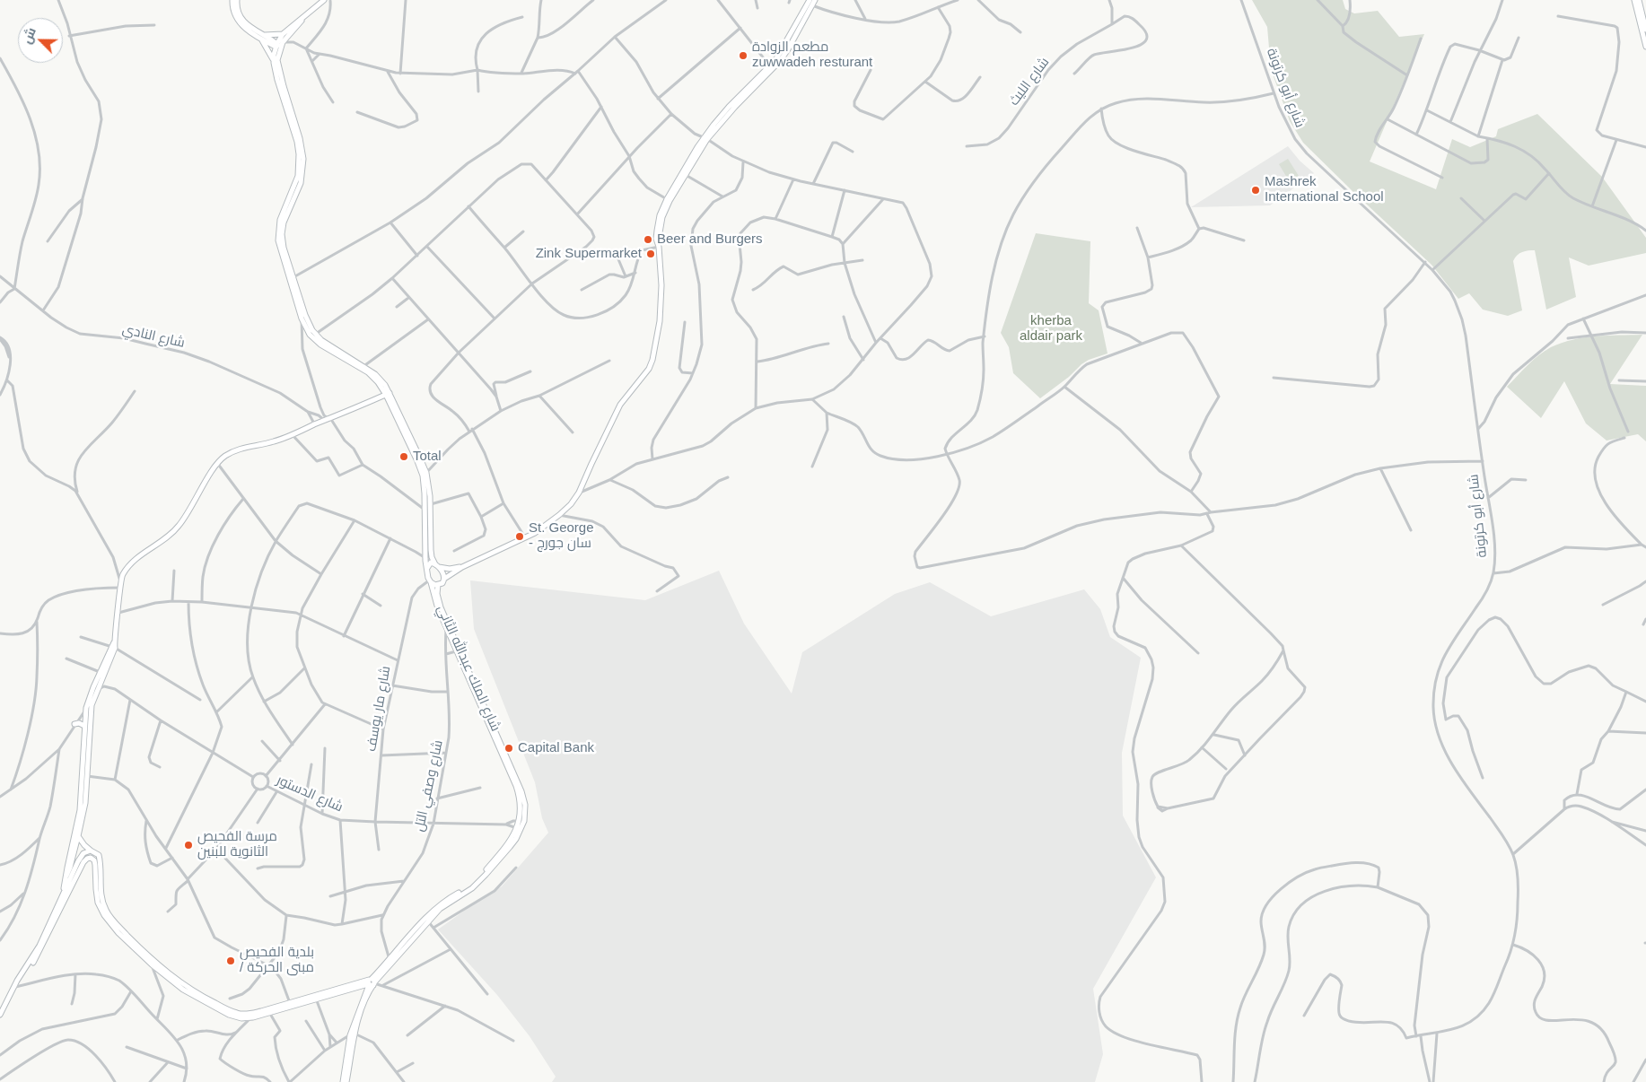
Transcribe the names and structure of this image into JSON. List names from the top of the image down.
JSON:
{
  "streets": {
    "main road": ["شارع الملك عبدالله الثاني"],
    "street": [
      "شارع الليث",
      "شارع أبو كرتونة",
      "شارع النادي",
      "شارع مار يوسف",
      "شارع وصفي التل",
      "شارع الدستور"
    ]
  },
  "crossings": [
    ["شارع الملك عبدالله الثاني", "شارع مار يوسف"],
    ["شارع الملك عبدالله الثاني", "شارع وصفي التل"],
    ["شارع الملك عبدالله الثاني", "شارع الدستور"],
    ["شارع مار يوسف", "شارع الدستور"],
    ["شارع وصفي التل", "شارع الدستور"]
  ],
  "parks": ["kherba aldair park"],
  "places": [
    "مطعم الزوادة zuwwadeh resturant",
    "Mashrek International School",
    "Beer and Burgers",
    "Zink Supermarket",
    "Total",
    "St. George - سان جورج",
    "Capital Bank",
    "مرسة الفحيص الثانوية للبنين",
    "بلدية الفحيص / مبنى الحركة"
  ],
  "north": "top left"
}
